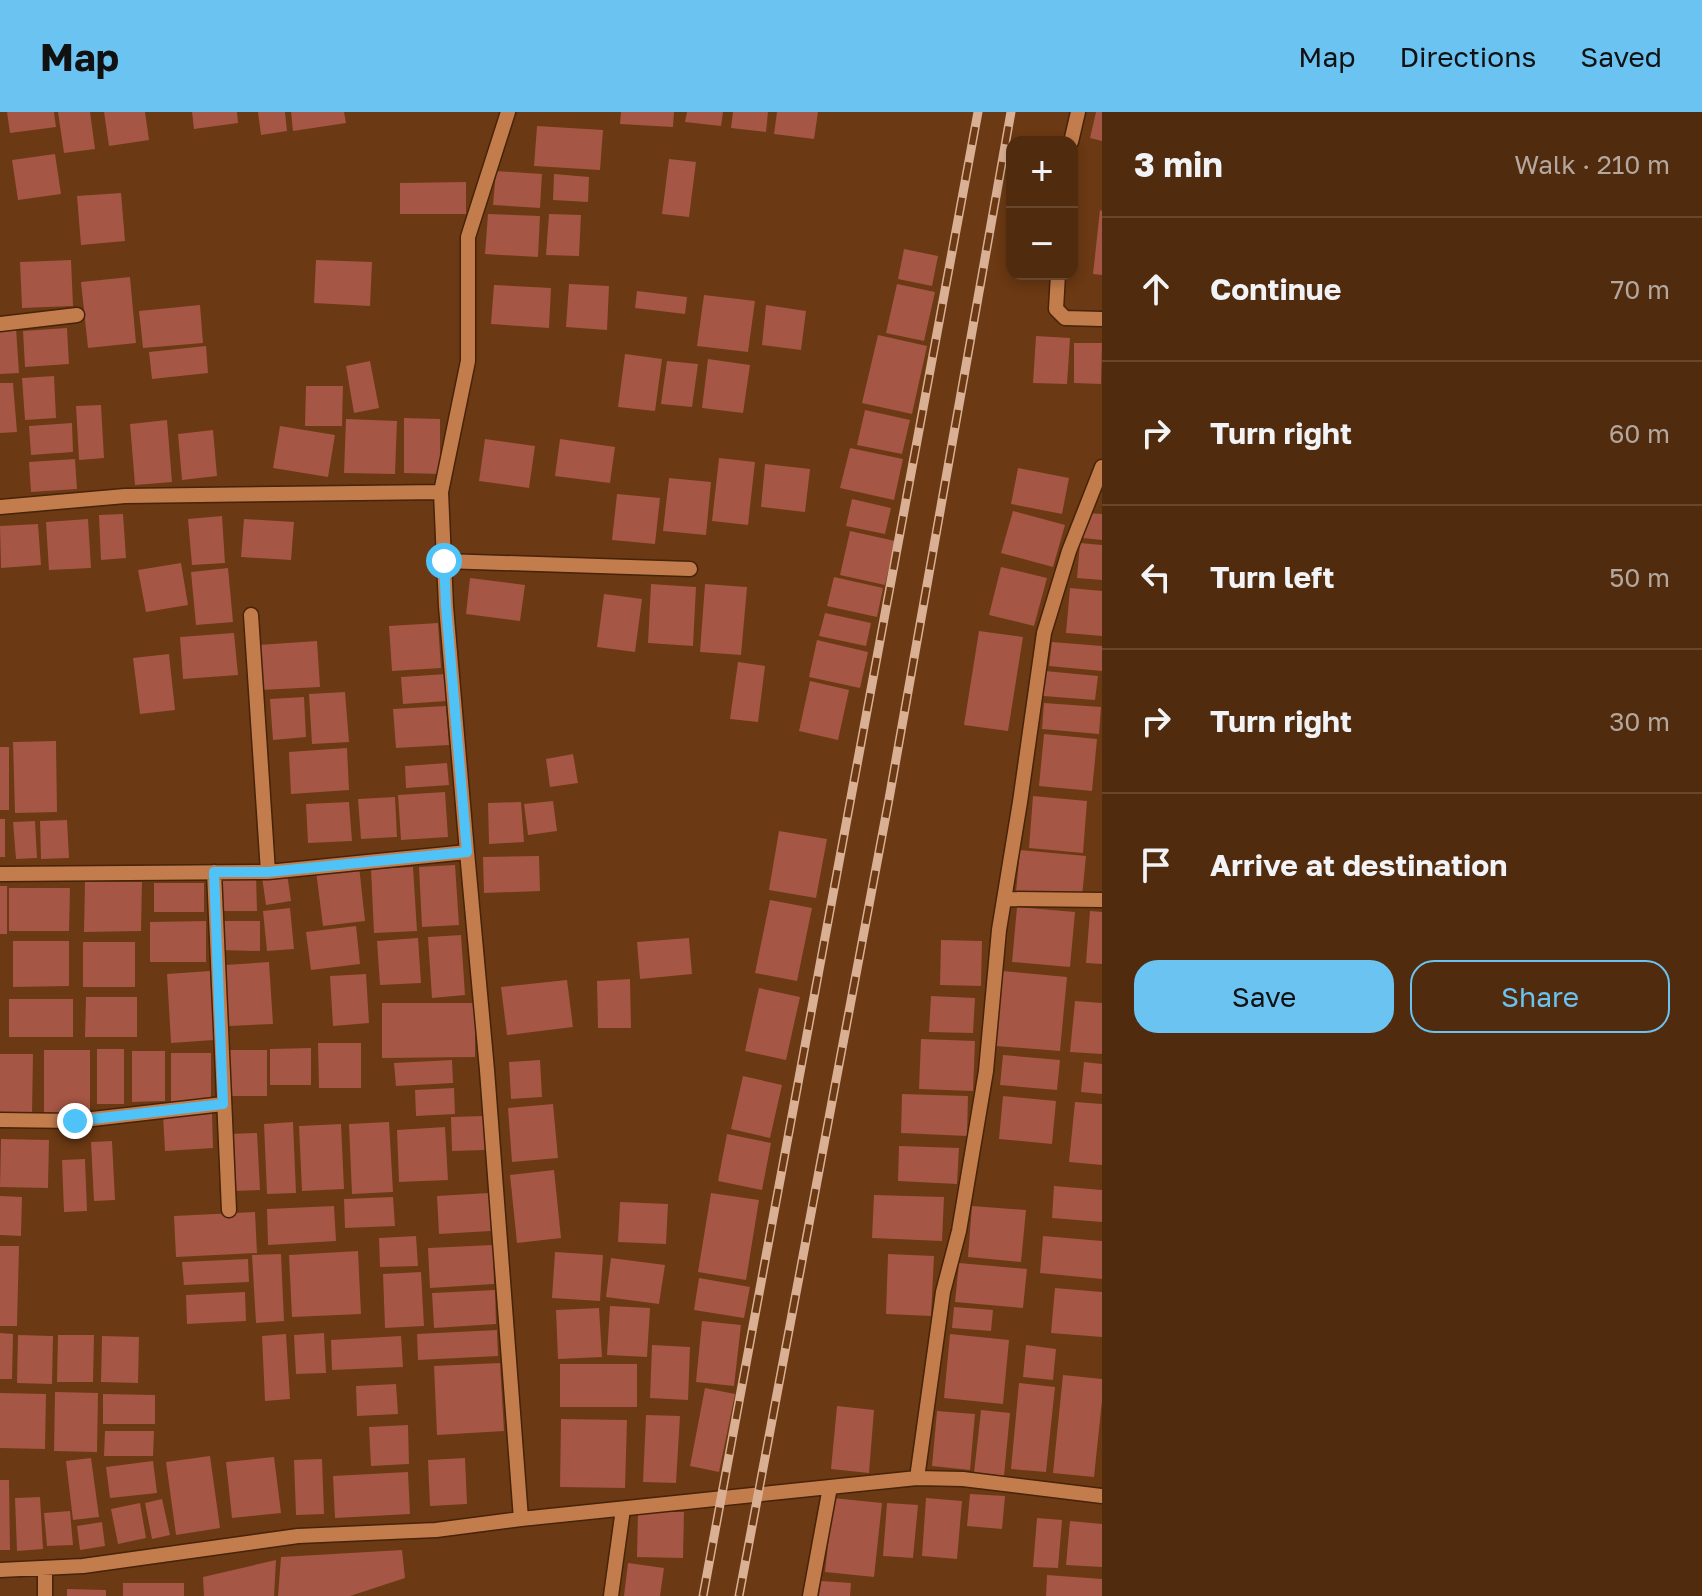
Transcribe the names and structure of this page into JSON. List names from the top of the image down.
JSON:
{
  "page": {
    "header": "Map",
    "nav": ["Map", "Directions", "Saved"],
    "heading": ["3 min", "Walk · 210 m"],
    "map_buttons": ["+", "−"],
    "list": [
      ["Continue", "70 m"],
      ["Turn right", "60 m"],
      ["Turn left", "50 m"],
      ["Turn right", "30 m"],
      "Arrive at destination"
    ],
    "buttons": ["Save", "Share"]
  }
}
